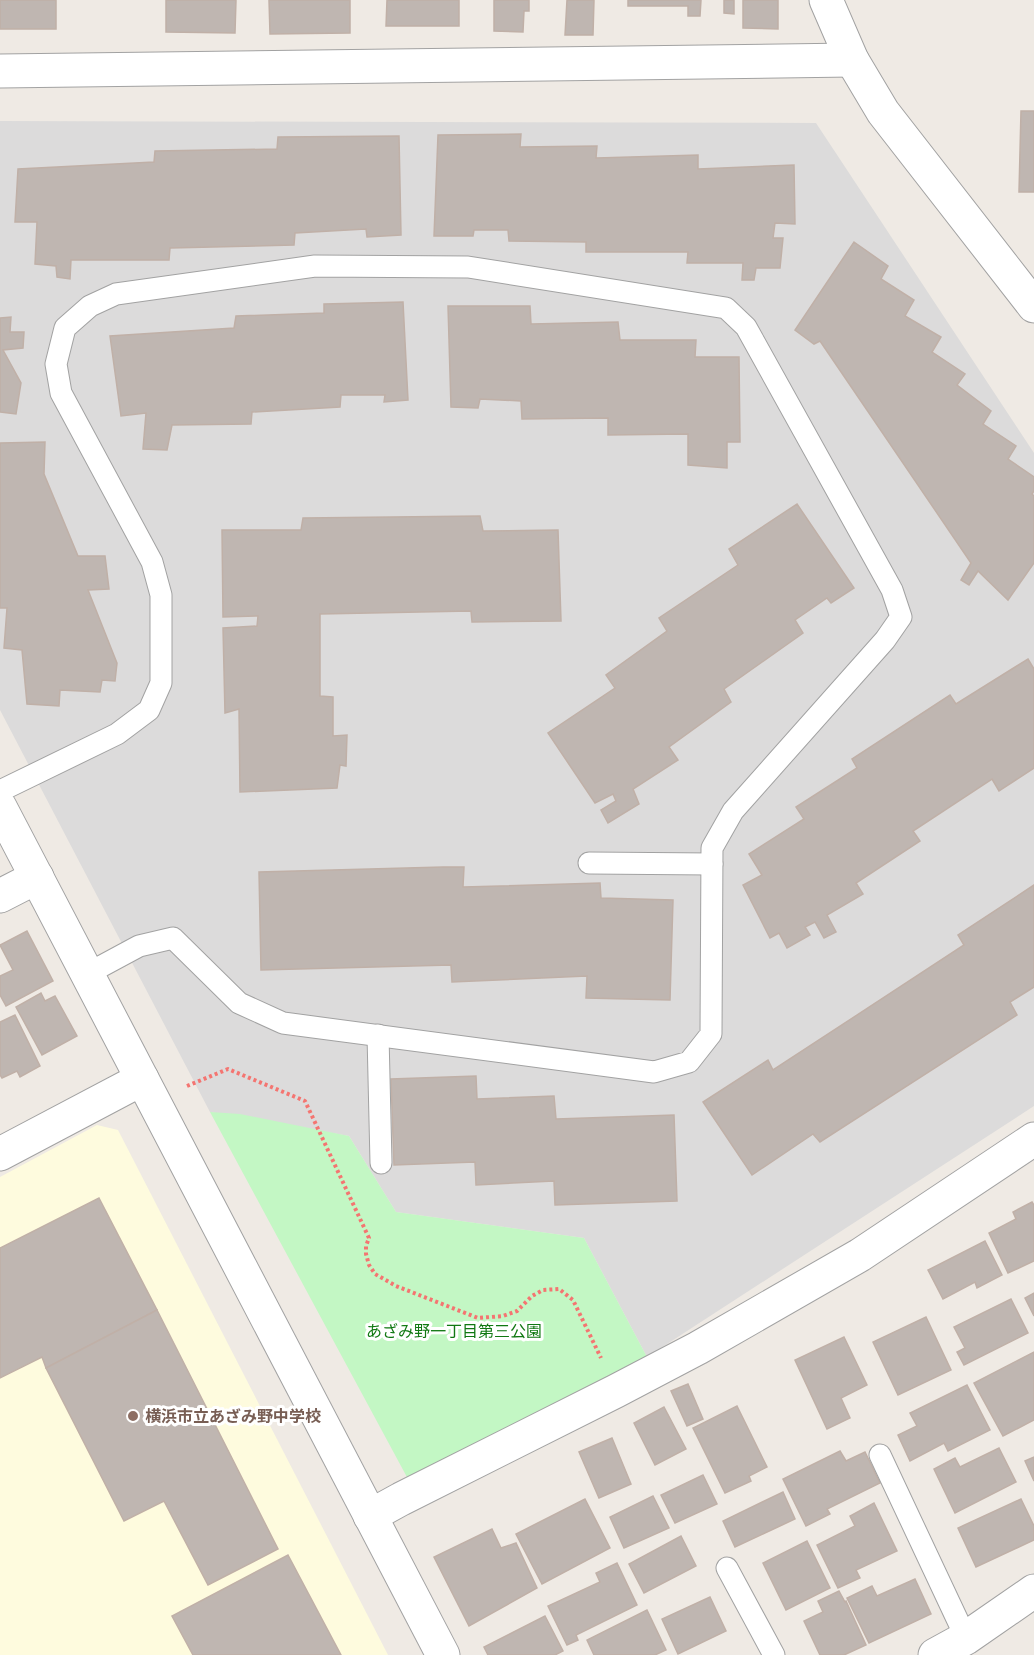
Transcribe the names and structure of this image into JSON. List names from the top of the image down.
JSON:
{
  "parks": ["あざみ野一丁目第三公園"],
  "places": ["横浜市立あざみ野中学校"]
}
